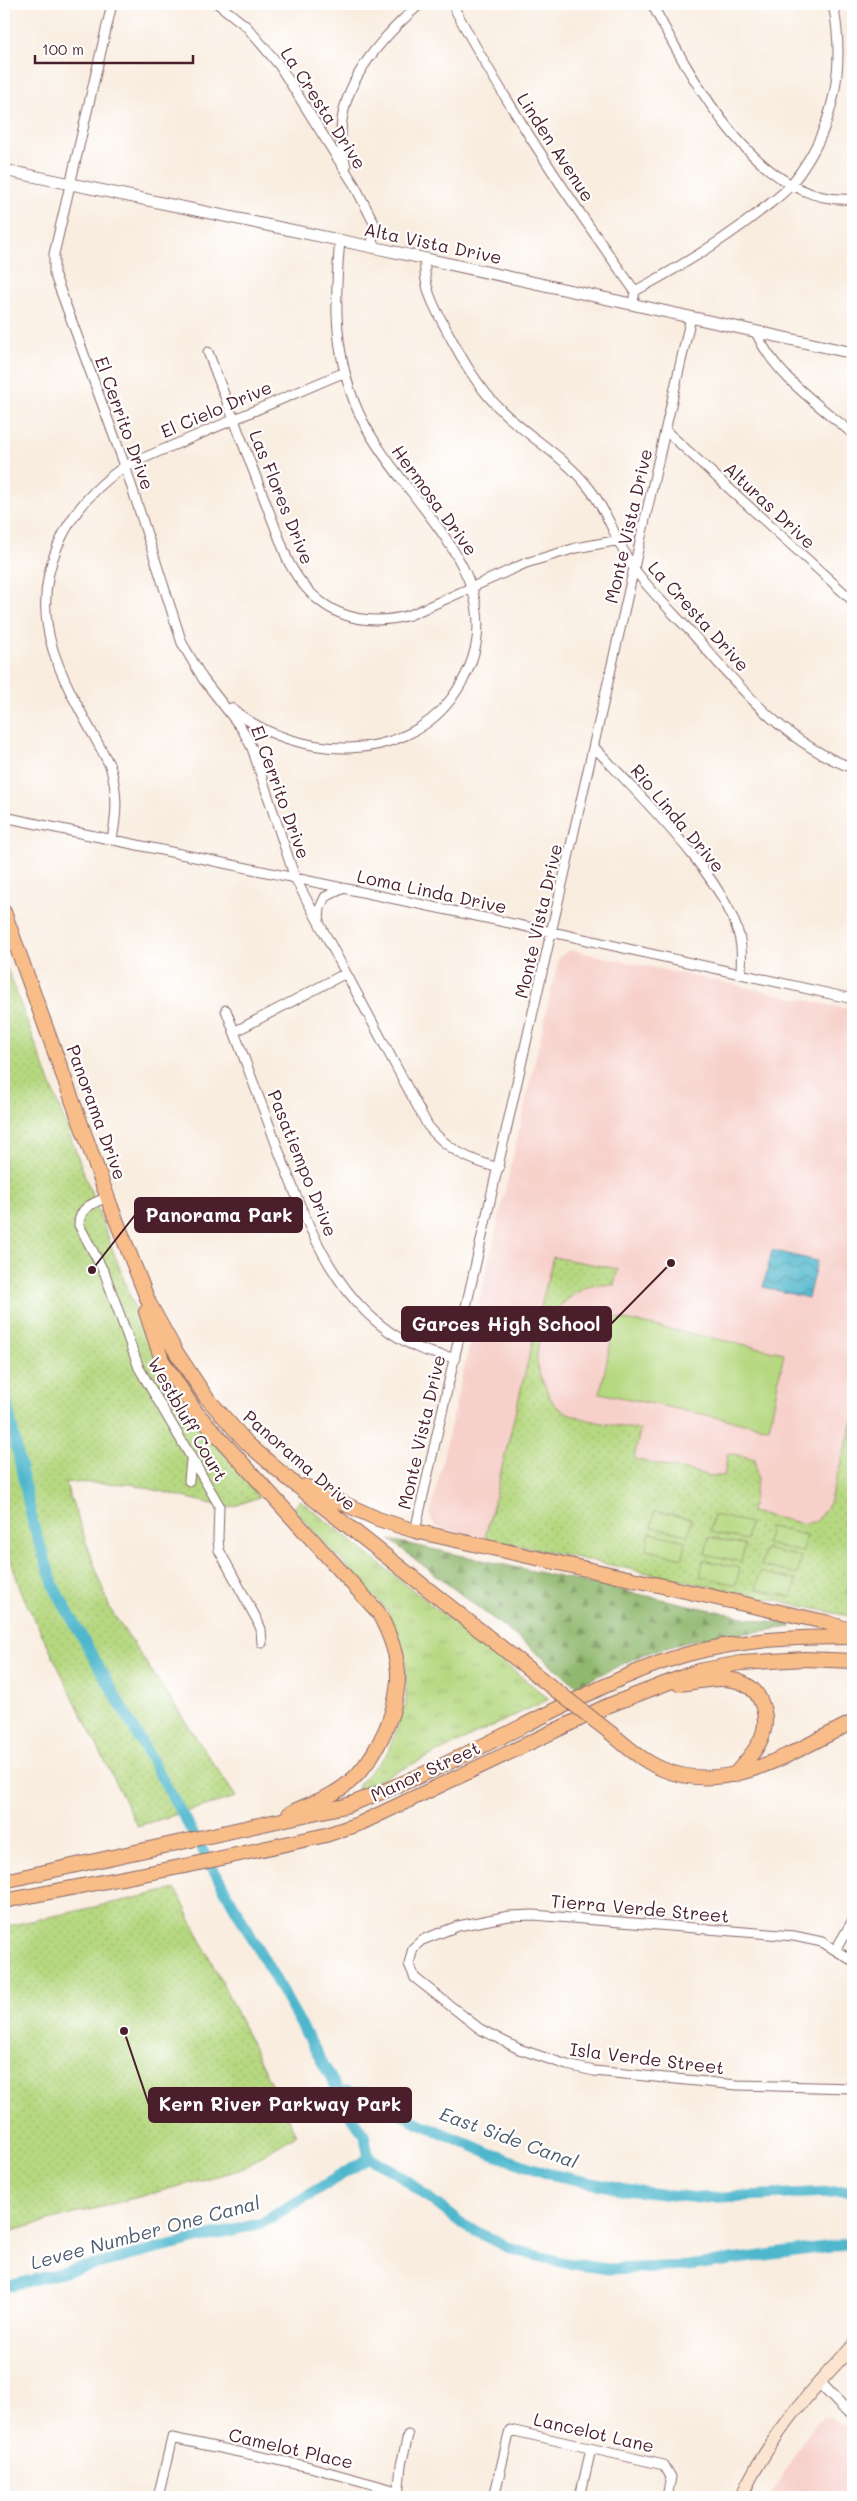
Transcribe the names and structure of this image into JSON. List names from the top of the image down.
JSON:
{
  "streets": {
    "main road": ["Panorama Drive", "Manor Street"],
    "street": [
      "La Cresta Drive",
      "Linden Avenue",
      "Alta Vista Drive",
      "El Cielo Drive",
      "El Cerrito Drive",
      "Las Flores Drive",
      "Hermosa Drive",
      "Alturas Drive",
      "Monte Vista Drive",
      "Rio Linda Drive",
      "Loma Linda Drive",
      "Pasatiempo Drive",
      "Westbluff Court",
      "Tierra Verde Street",
      "Isla Verde Street",
      "Lancelot Lane",
      "Camelot Place"
    ]
  },
  "crossings": [
    ["La Cresta Drive", "Alta Vista Drive"],
    ["La Cresta Drive", "Las Flores Drive"],
    ["La Cresta Drive", "Monte Vista Drive"],
    ["Alta Vista Drive", "El Cerrito Drive"],
    ["Alta Vista Drive", "Hermosa Drive"],
    ["Alta Vista Drive", "Monte Vista Drive"],
    ["El Cielo Drive", "El Cerrito Drive"],
    ["El Cielo Drive", "Las Flores Drive"],
    ["El Cielo Drive", "Hermosa Drive"],
    ["El Cielo Drive", "Loma Linda Drive"],
    ["El Cerrito Drive", "Hermosa Drive"],
    ["El Cerrito Drive", "Monte Vista Drive"],
    ["El Cerrito Drive", "Loma Linda Drive"],
    ["Las Flores Drive", "Hermosa Drive"],
    ["Alturas Drive", "Monte Vista Drive"],
    ["Monte Vista Drive", "Rio Linda Drive"],
    ["Monte Vista Drive", "Loma Linda Drive"],
    ["Monte Vista Drive", "Pasatiempo Drive"],
    ["Rio Linda Drive", "Loma Linda Drive"],
    ["Panorama Drive", "Westbluff Court"],
    ["Tierra Verde Street", "Isla Verde Street"]
  ],
  "water": ["East Side Canal", "Levee Number One Canal"],
  "places": ["Garces High School", "Panorama Park", "Kern River Parkway Park"],
  "scale_bar": "100 m"
}
